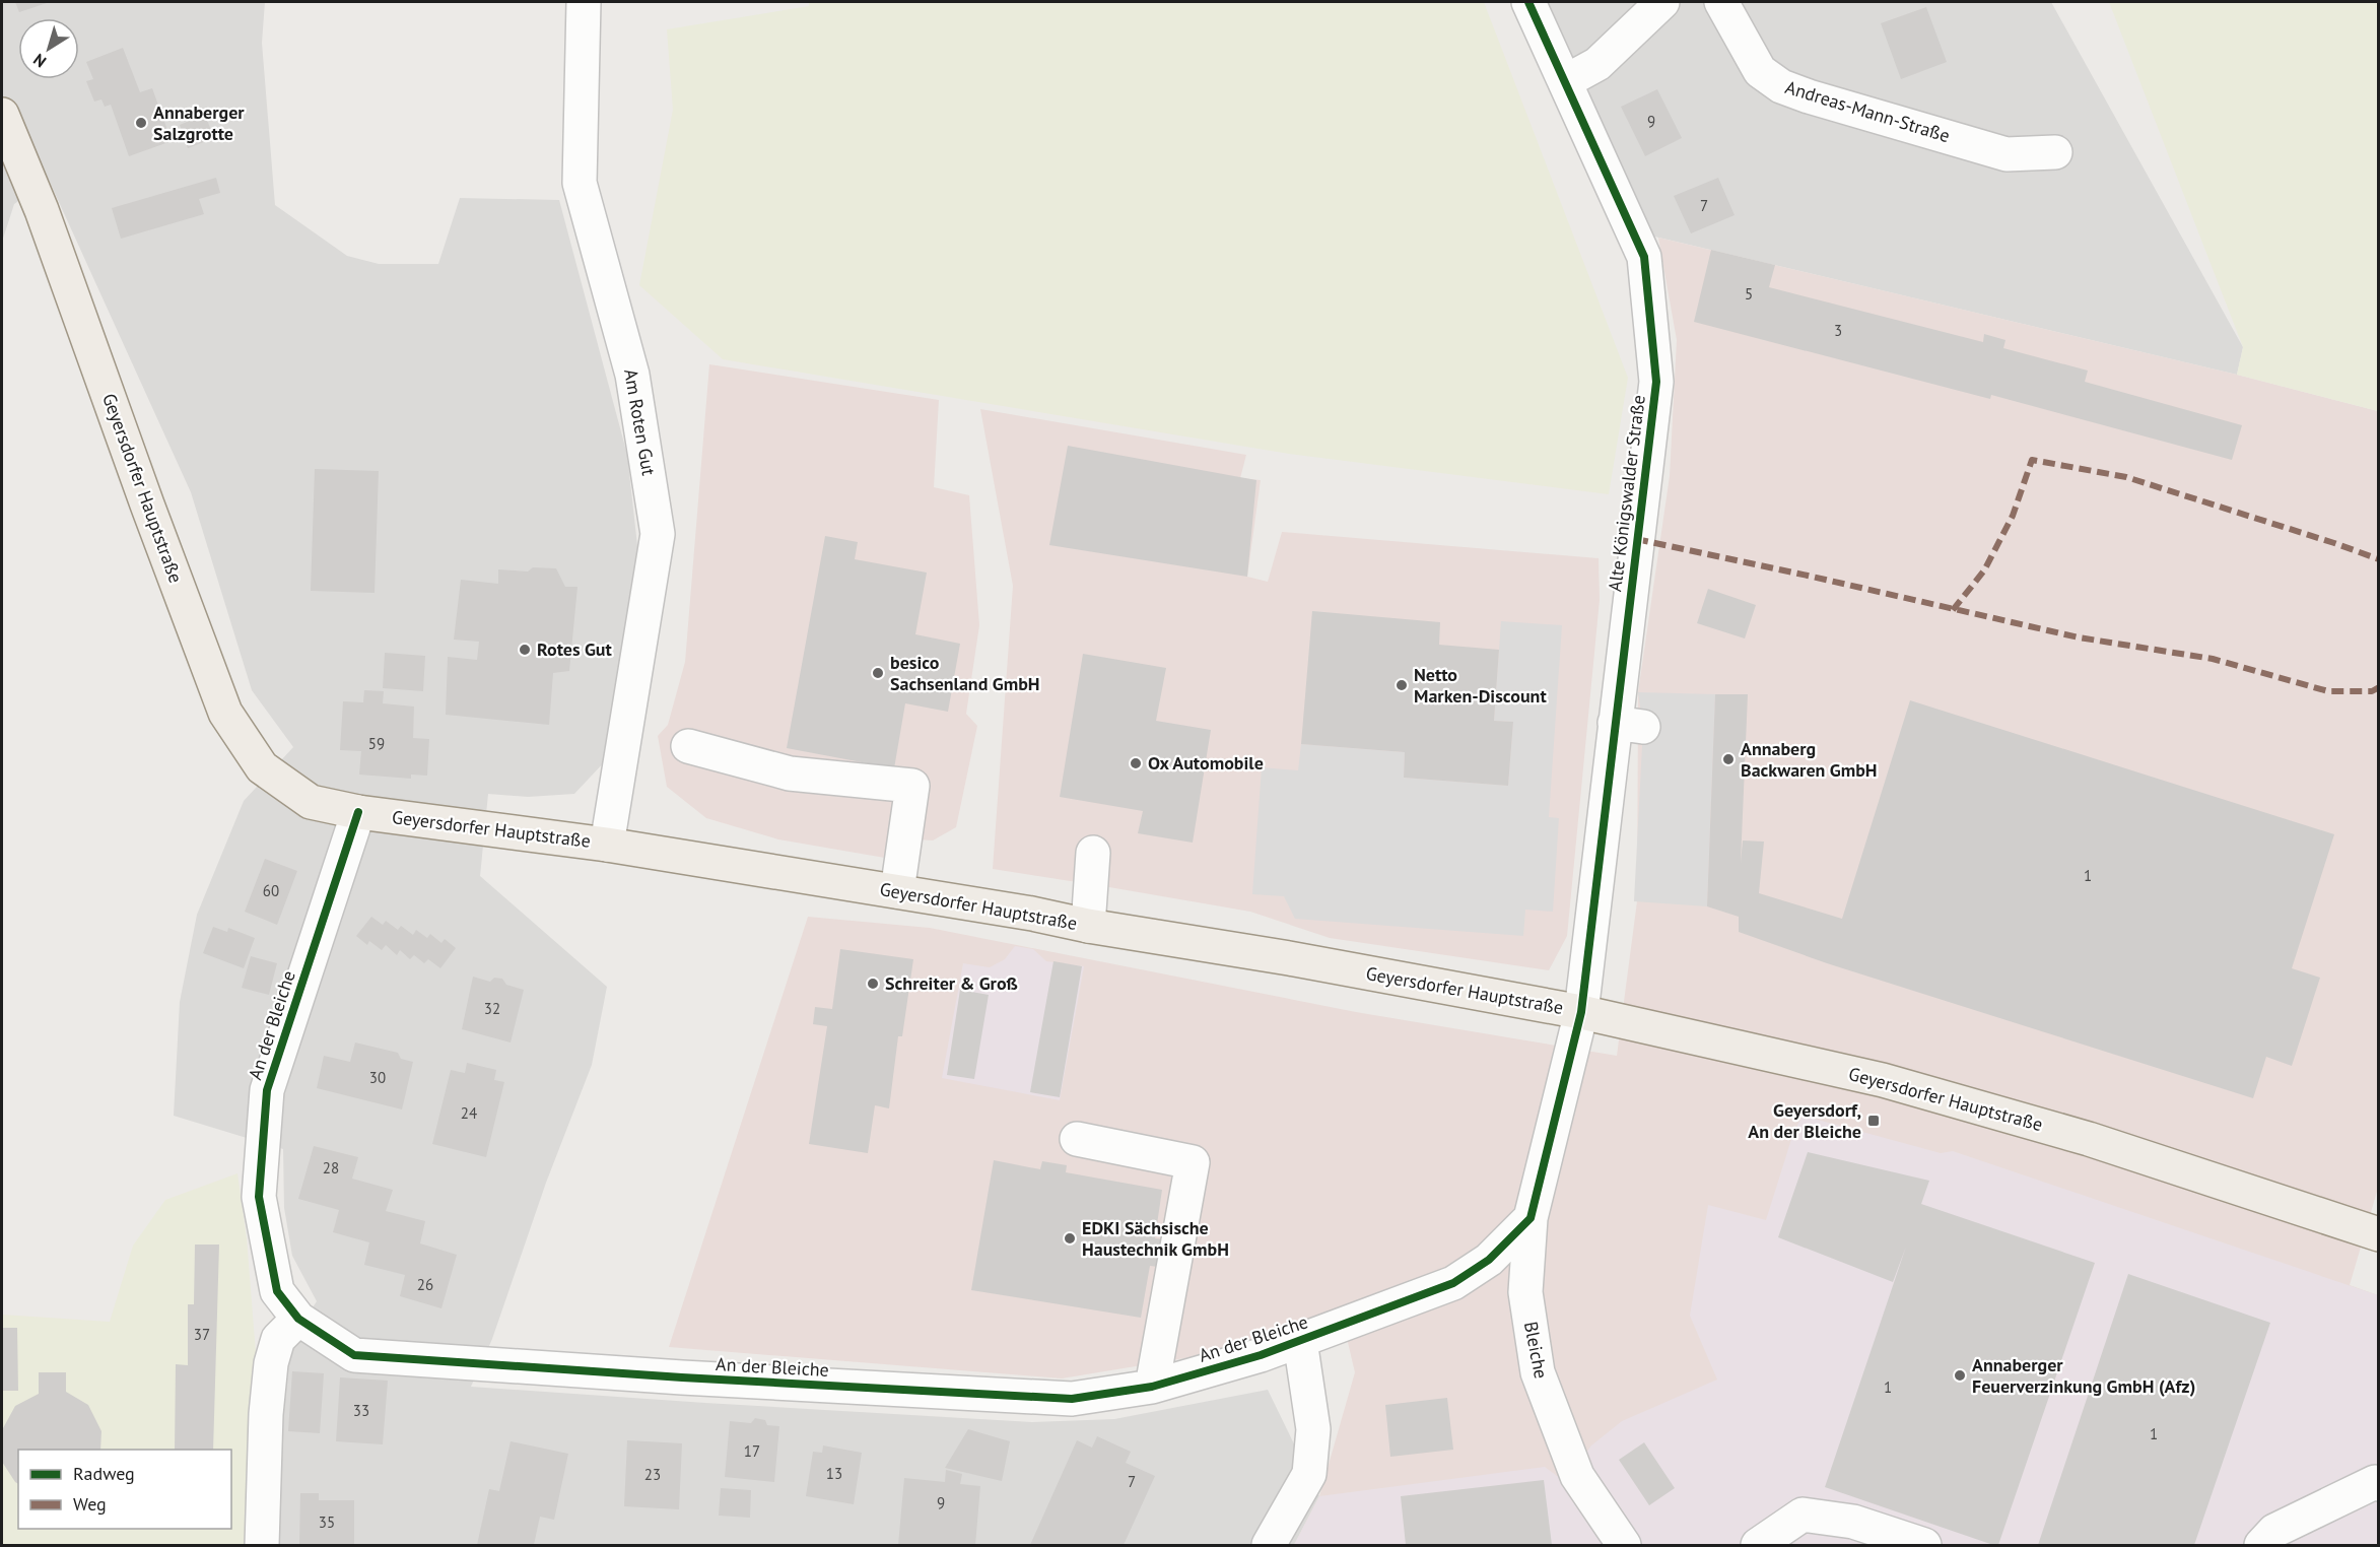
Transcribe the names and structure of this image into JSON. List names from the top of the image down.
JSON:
{
  "streets": {
    "main road": ["Geyersdorfer Hauptstraße"],
    "street": [
      "Andreas-Mann-Straße",
      "Am Roten Gut",
      "Alte Königswalder Straße",
      "An der Bleiche",
      "Bleiche"
    ]
  },
  "crossings": [
    ["Am Roten Gut", "Geyersdorfer Hauptstraße"],
    ["Geyersdorfer Hauptstraße", "Alte Königswalder Straße"],
    ["Geyersdorfer Hauptstraße", "An der Bleiche"],
    ["An der Bleiche", "Bleiche"]
  ],
  "places": {
    "other": [
      "Annaberger Salzgrotte",
      "Rotes Gut",
      "besico Sachsenland GmbH",
      "Netto Marken-Discount",
      "Annaberg Backwaren GmbH",
      "Ox Automobile",
      "Schreiter & Groß",
      "EDKI Sächsische Haustechnik GmbH",
      "Annaberger Feuerverzinkung GmbH (Afz)"
    ],
    "transit": ["Geyersdorf, An der Bleiche"]
  },
  "house_numbers": [
    "9",
    "7",
    "5",
    "3",
    "59",
    "1",
    "60",
    "32",
    "30",
    "24",
    "28",
    "26",
    "37",
    "1",
    "33",
    "1",
    "17",
    "13",
    "23",
    "7",
    "9",
    "35"
  ],
  "legend": ["Radweg", "Weg"],
  "north": "bottom left"
}
